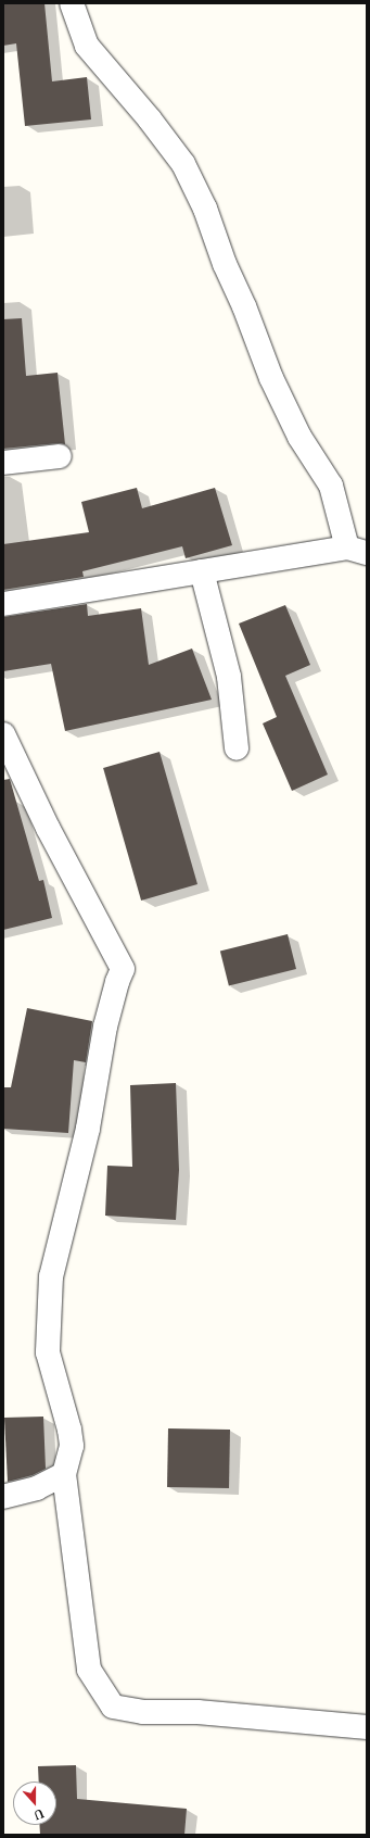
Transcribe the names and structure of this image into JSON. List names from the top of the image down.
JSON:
{
  "north": "bottom"
}
